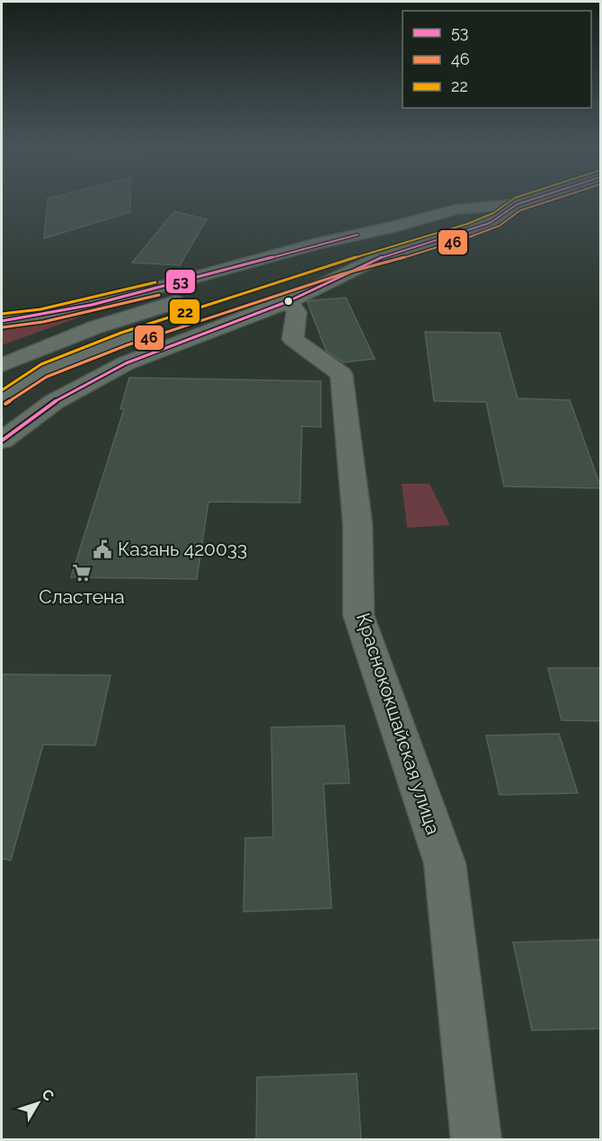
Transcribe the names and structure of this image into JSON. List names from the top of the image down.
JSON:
{
  "streets": {
    "street": ["Краснококшайская улица"]
  },
  "places": {
    "public building": ["Казань 420033"],
    "supermarket": ["Сластена"]
  },
  "lines": ["transit line 53", "transit line 46", "transit line 22"],
  "legend": ["53", "46", "22"],
  "north": "top right"
}
